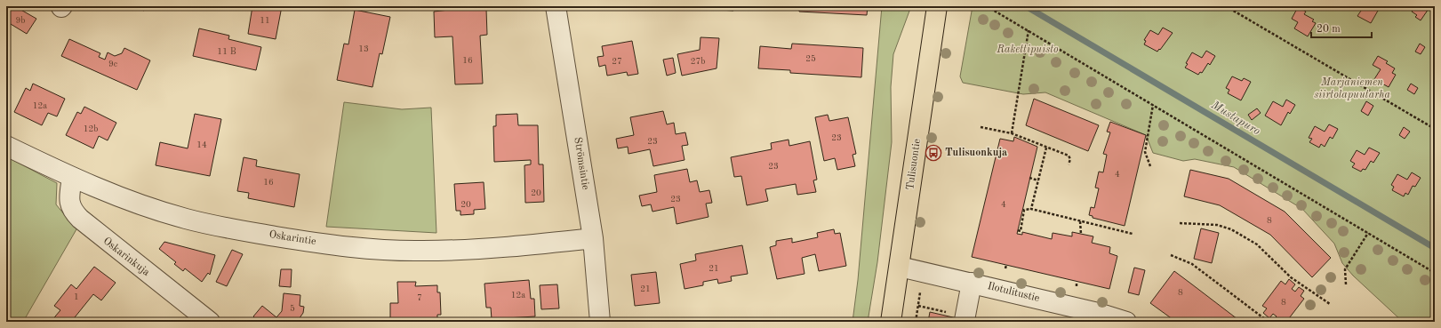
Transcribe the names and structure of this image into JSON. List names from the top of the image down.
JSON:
{
  "streets": {
    "main road": ["Tulisuontie"],
    "street": [
      "Strömsintie",
      "Oskarintie",
      "Oskarinkuja",
      "Ilotulitustie"
    ]
  },
  "crossings": [
    ["Strömsintie", "Oskarintie"],
    ["Tulisuontie", "Ilotulitustie"],
    ["Oskarintie", "Oskarinkuja"]
  ],
  "water": ["Mustapuro"],
  "parks": ["Rakettipuisto", "Marjaniemen siirtolapuutarha"],
  "places": {
    "bus stop": ["Tulisuonkuja"]
  },
  "house_numbers": [
    "9b",
    "11",
    "13",
    "11 B",
    "25",
    "16",
    "27",
    "27b",
    "9c",
    "12a",
    "12b",
    "23",
    "23",
    "14",
    "23",
    "4",
    "16",
    "20",
    "23",
    "20",
    "4",
    "8",
    "21",
    "21",
    "8",
    "12a",
    "1",
    "7",
    "8",
    "5"
  ],
  "scale_bar": "20 m"
}
